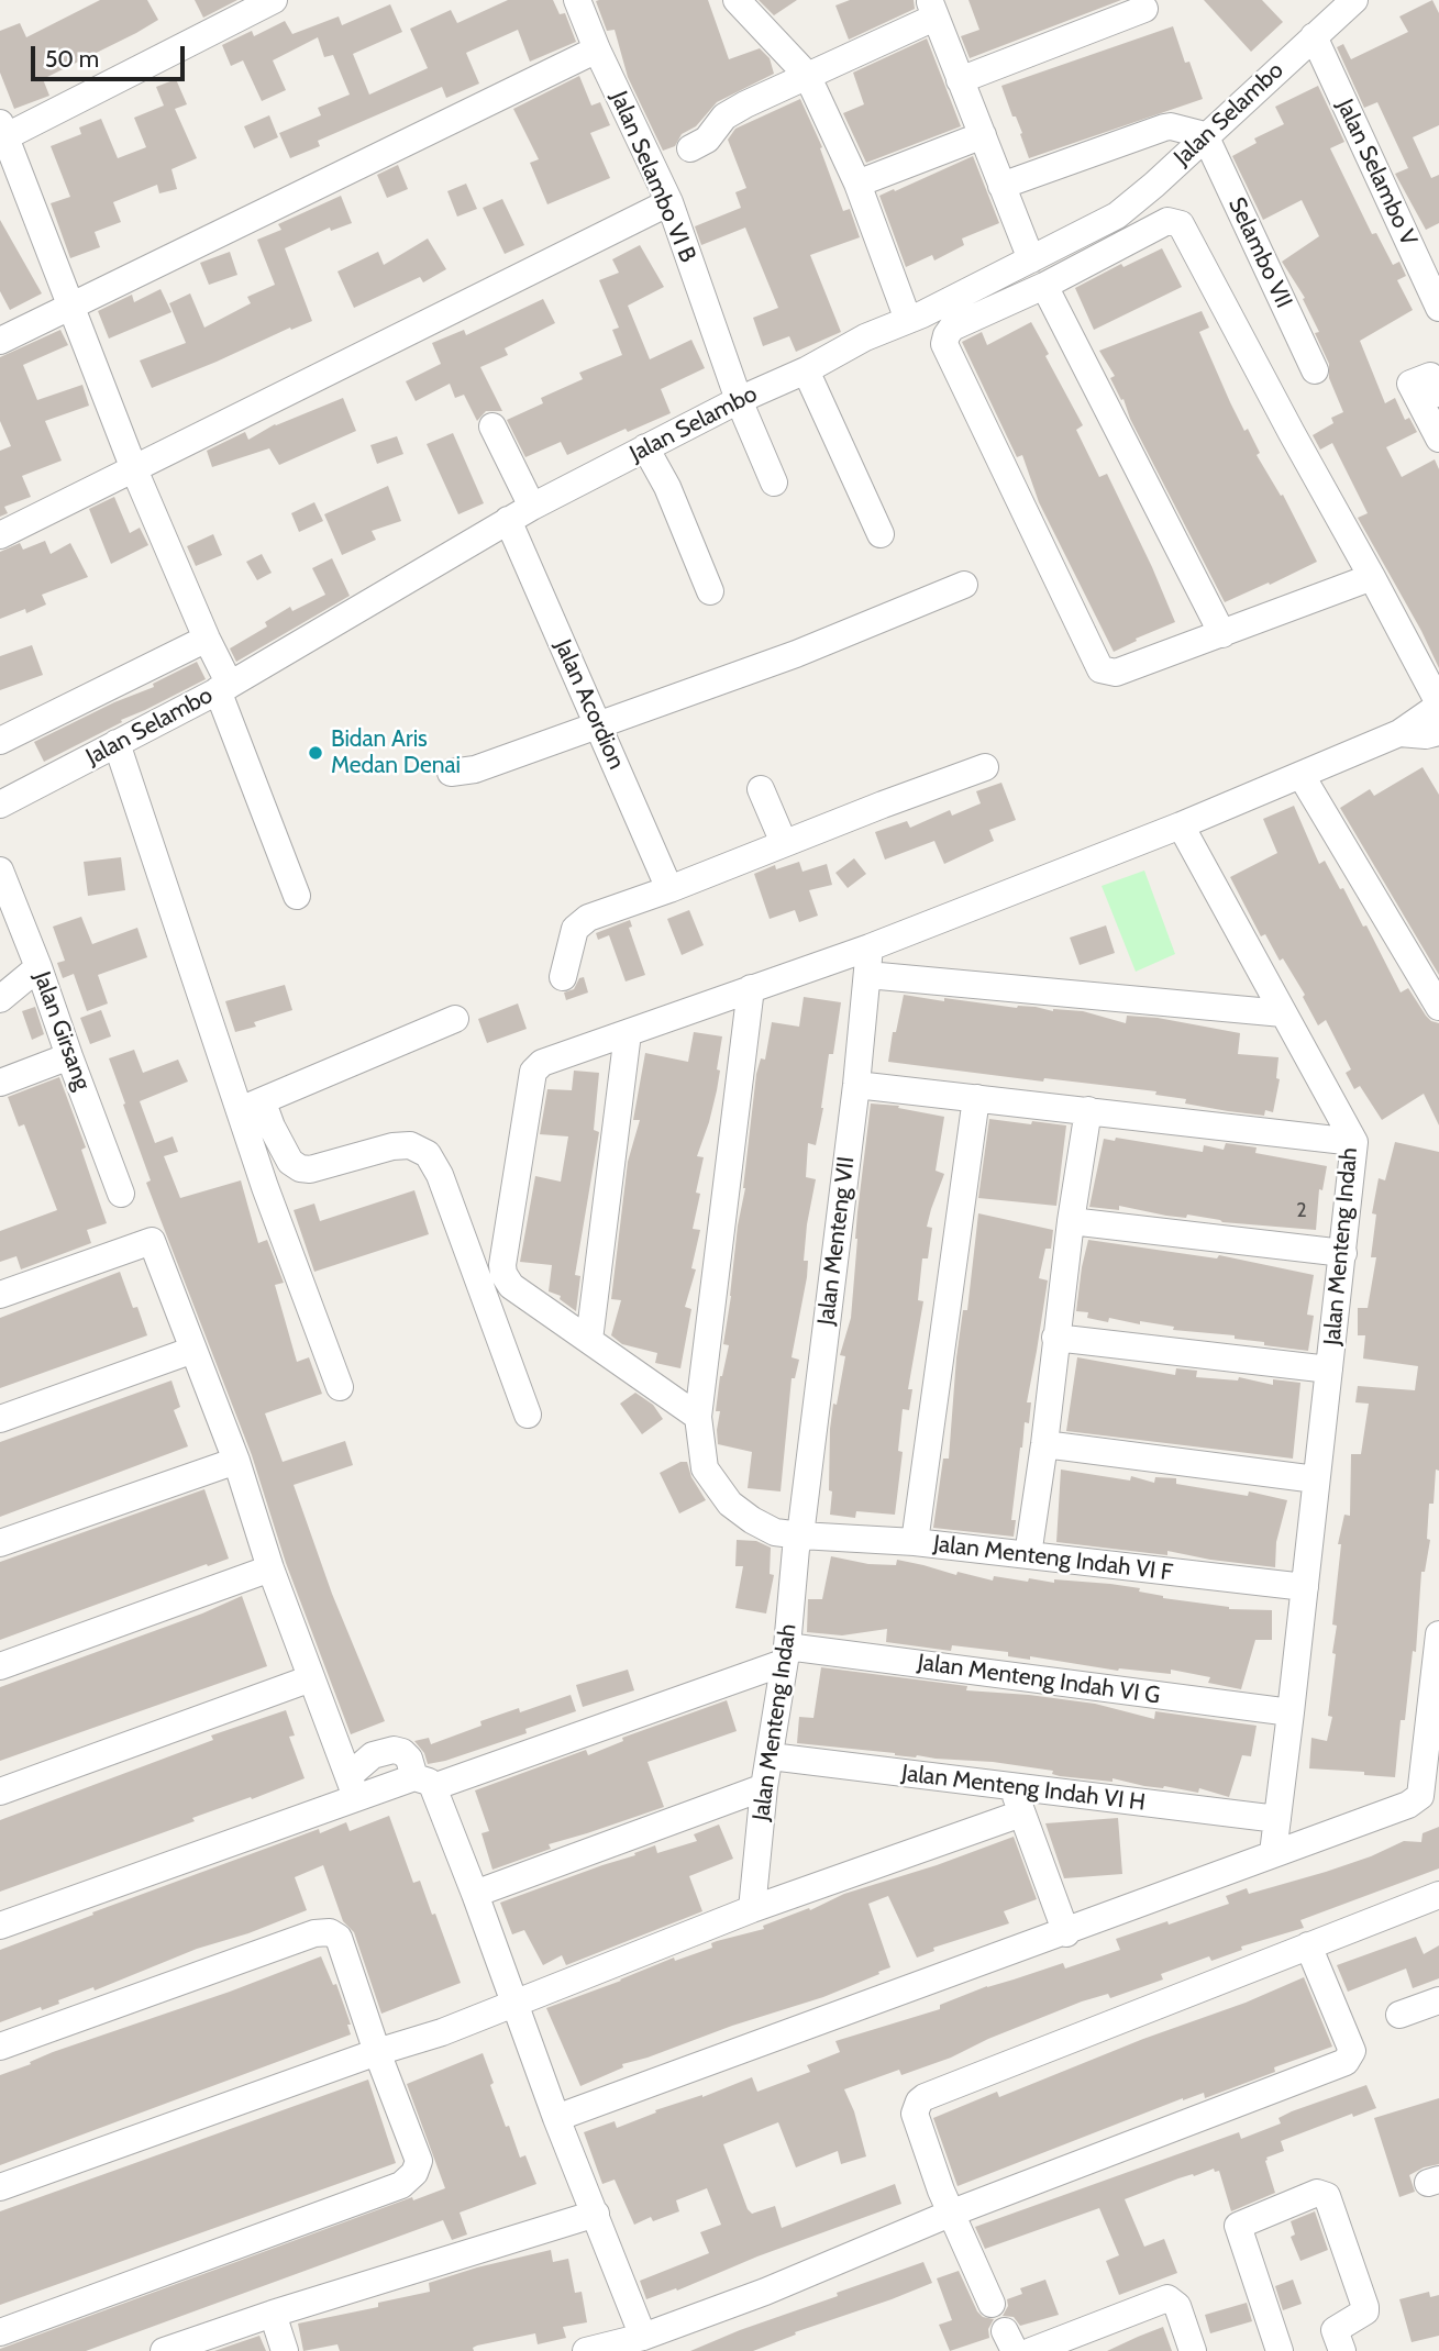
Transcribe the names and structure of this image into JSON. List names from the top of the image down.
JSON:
{
  "streets": {
    "street": [
      "Jalan Selambo",
      "Jalan Selambo V",
      "Jalan Selambo VI B",
      "Selambo VII",
      "Jalan Acordion",
      "Jalan Girsang",
      "Jalan Menteng VII",
      "Jalan Menteng Indah",
      "Jalan Menteng Indah VI F",
      "Jalan Menteng Indah VI G",
      "Jalan Menteng Indah VI H"
    ]
  },
  "crossings": [
    ["Jalan Selambo", "Jalan Selambo V"],
    ["Jalan Selambo", "Jalan Selambo VI B"],
    ["Jalan Selambo", "Selambo VII"],
    ["Jalan Selambo", "Jalan Acordion"],
    ["Jalan Menteng VII", "Jalan Menteng Indah"],
    ["Jalan Menteng VII", "Jalan Menteng Indah VI F"],
    ["Jalan Menteng Indah", "Jalan Menteng Indah VI F"],
    ["Jalan Menteng Indah", "Jalan Menteng Indah VI G"],
    ["Jalan Menteng Indah", "Jalan Menteng Indah VI H"]
  ],
  "places": ["Bidan Aris Medan Denai"],
  "house_numbers": ["2"],
  "scale_bar": "50 m"
}
